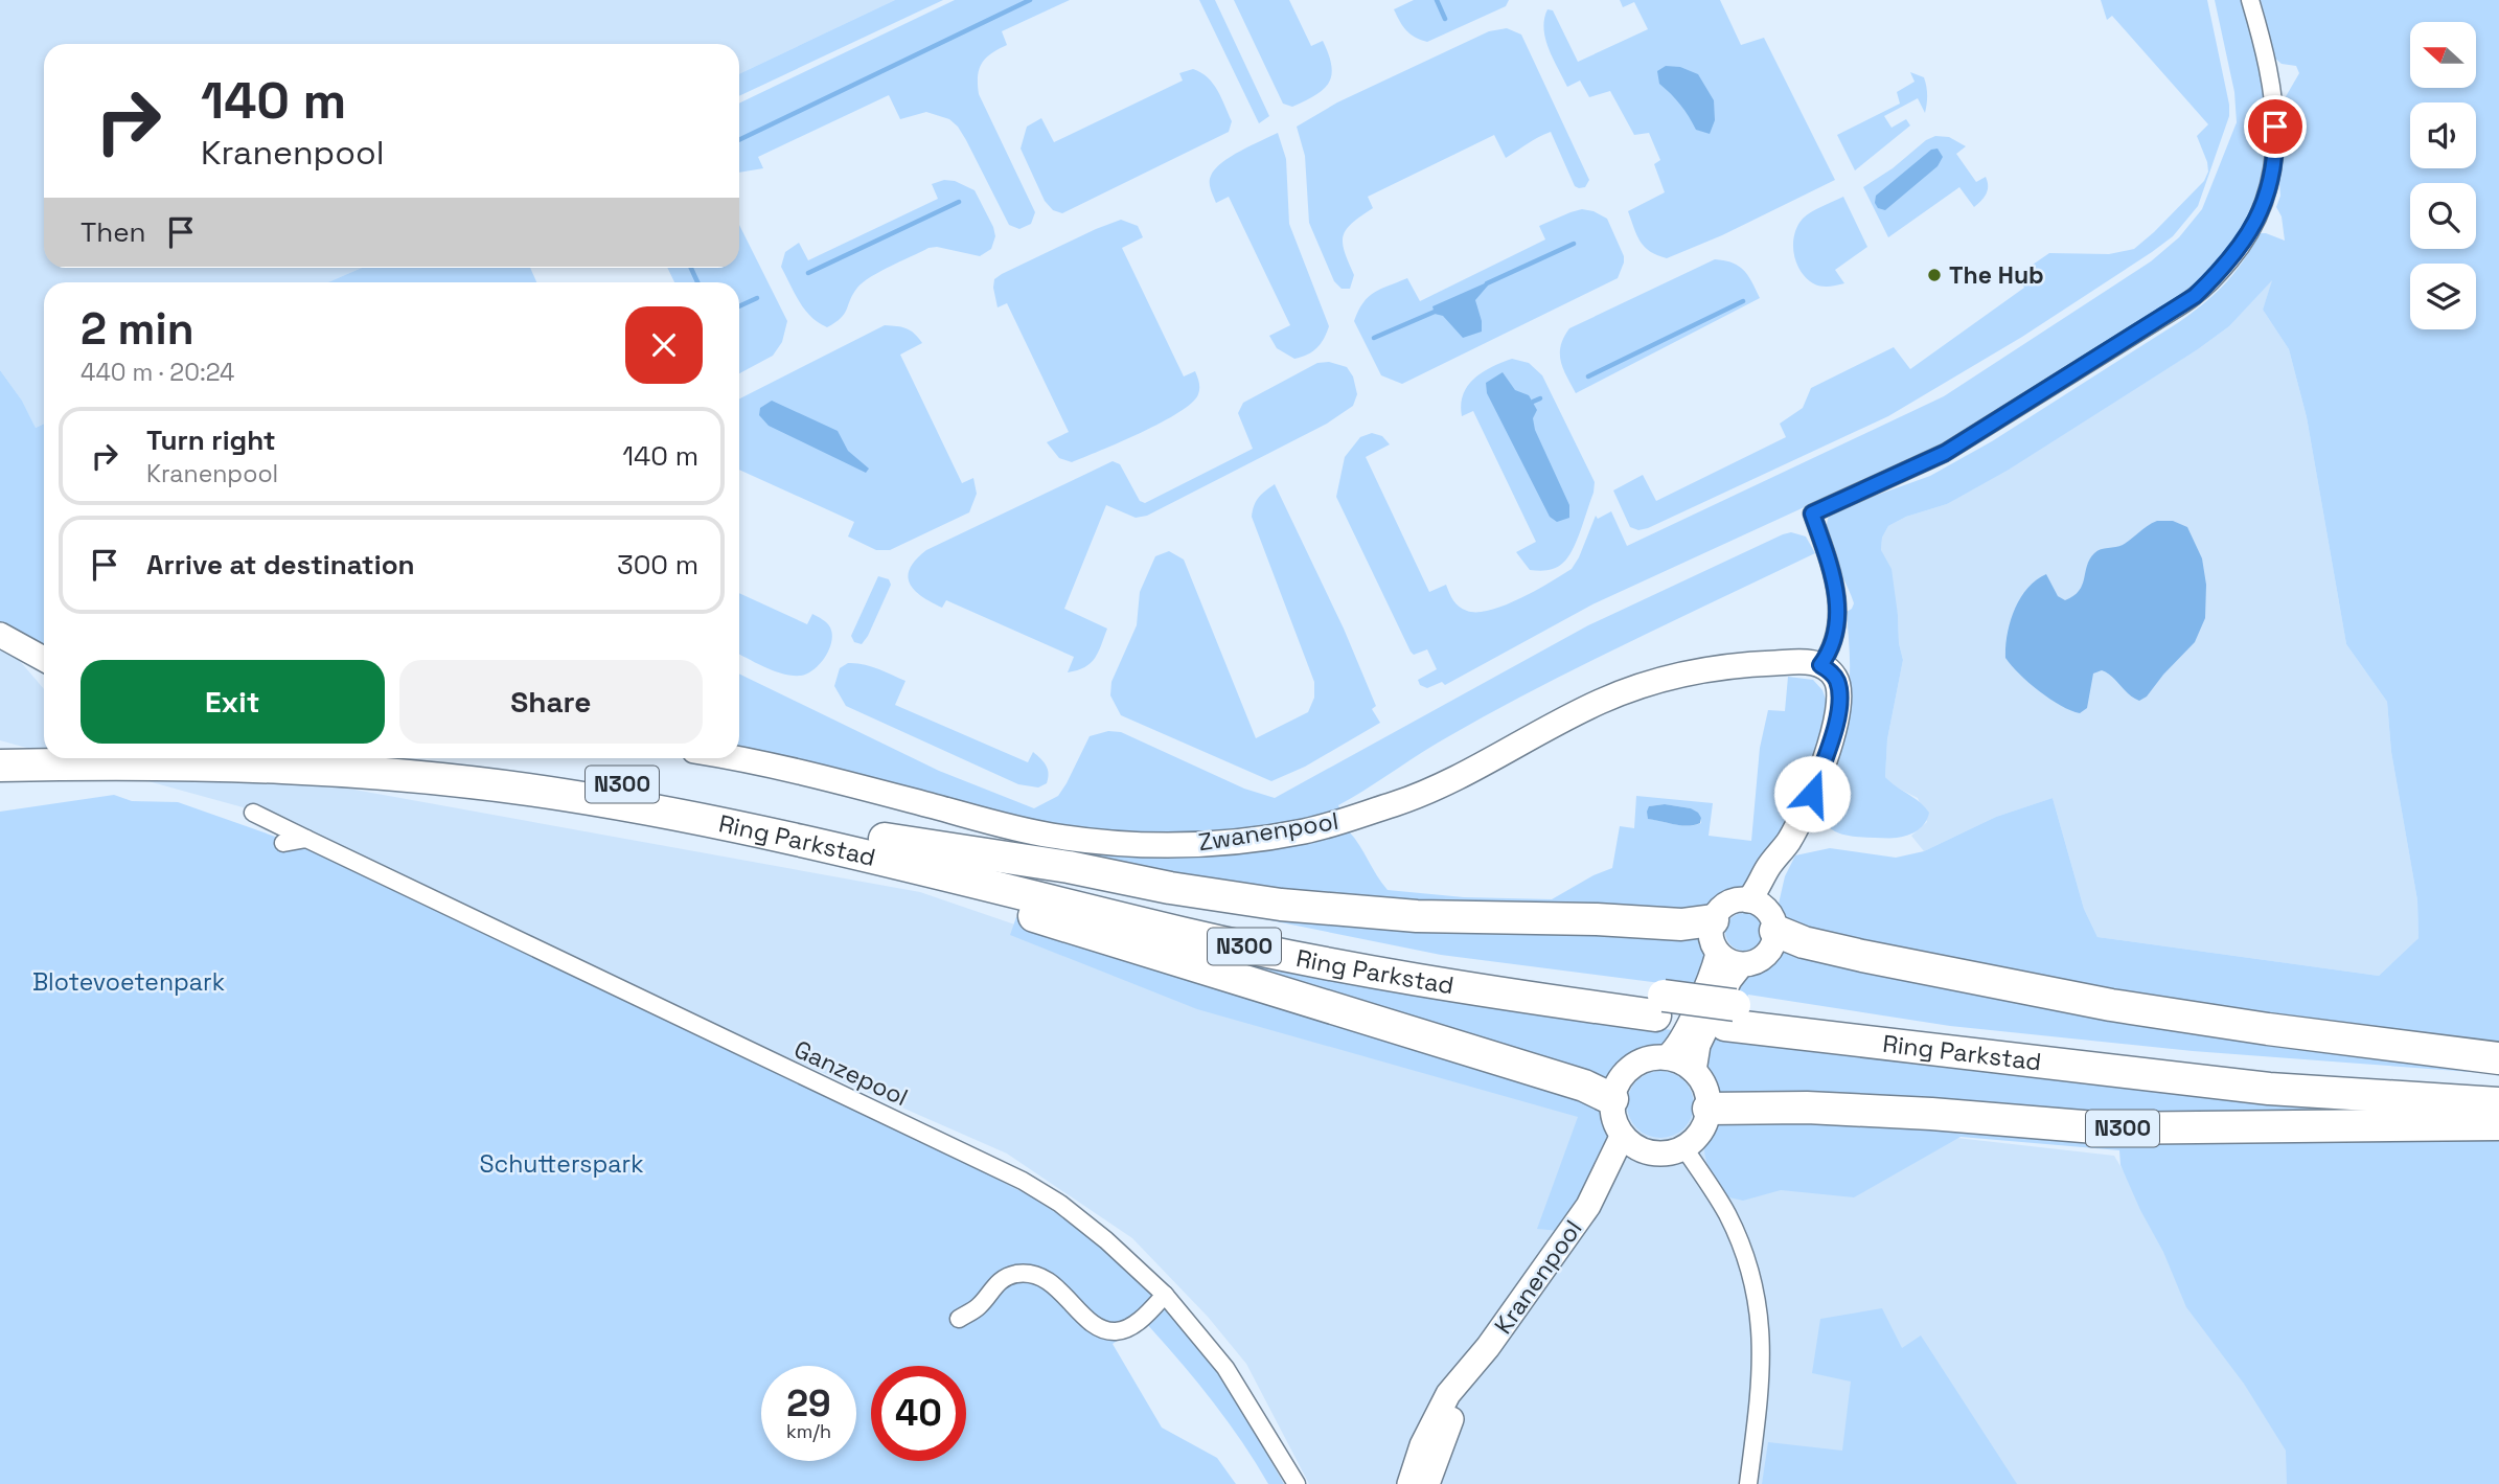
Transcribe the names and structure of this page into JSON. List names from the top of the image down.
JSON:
{
  "streets": {
    "highway": ["N300", "Ring Parkstad"],
    "street": ["Zwanenpool", "Ganzepool", "Kranenpool"]
  },
  "crossings": [
    ["N300", "Ring Parkstad"],
    ["N300", "Kranenpool"]
  ],
  "parks": ["Blotevoetenpark", "Schutterspark"],
  "places": ["The Hub"],
  "north": "left",
  "page": {
    "turn": ["140 m", "Kranenpool"],
    "then": "Then",
    "heading": ["2 min", "440 m · 20:24"],
    "list": [
      {
        "name": "Turn right",
        "note": "Kranenpool",
        "value": "140 m"
      },
      {
        "name": "Arrive at destination",
        "value": "300 m"
      }
    ],
    "buttons": ["Exit", "Share"],
    "speed": "29 km/h",
    "limit": "40"
  }
}
